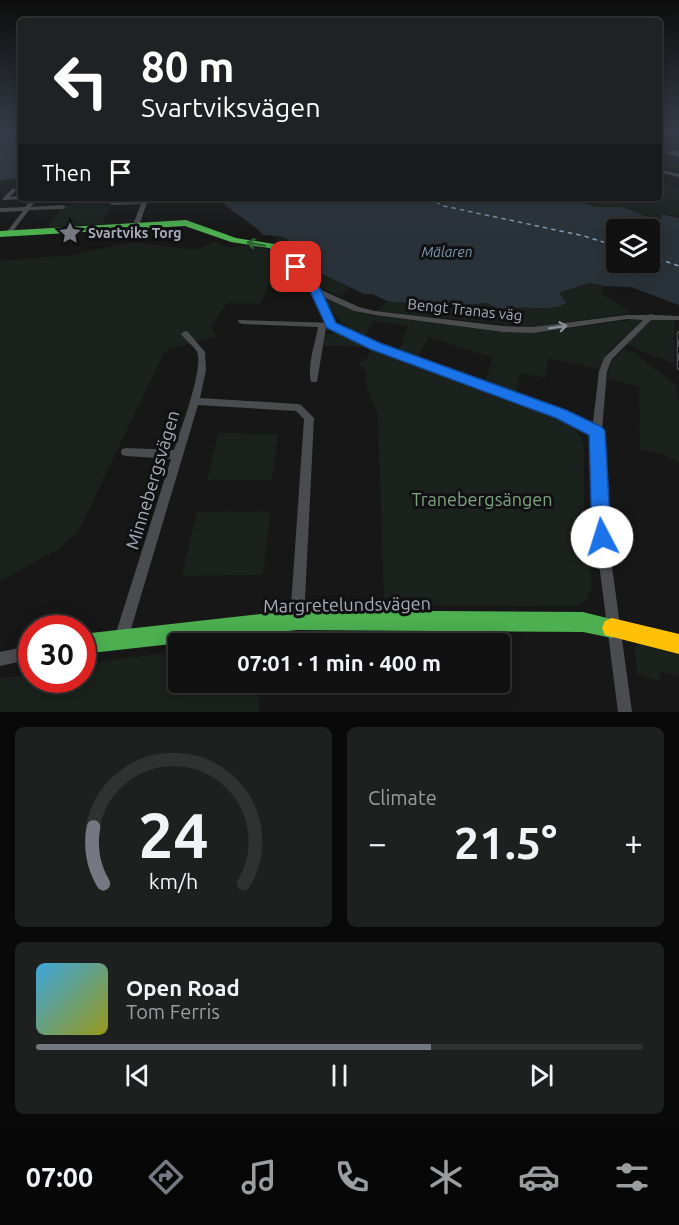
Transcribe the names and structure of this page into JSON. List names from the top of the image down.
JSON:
{
  "streets": {
    "street": ["Bengt Tranas väg", "Minnebergsvägen", "Margretelundsvägen"]
  },
  "crossings": [
    ["Minnebergsvägen", "Margretelundsvägen"]
  ],
  "water": ["Mälaren"],
  "parks": ["Tranebergsängen"],
  "places": {
    "place": ["Svartviks Torg"]
  },
  "page": {
    "turn": ["80 m", "Svartviksvägen"],
    "then": "Then",
    "limit": "30",
    "trip": "07:01 · 1 min · 400 m",
    "tile": "Climate",
    "heat": ["−", "21.5°", "+"],
    "song": ["Open Road", "Tom Ferris"],
    "tabs": "07:00",
    "gauge": ["24", "km/h"]
  }
}
